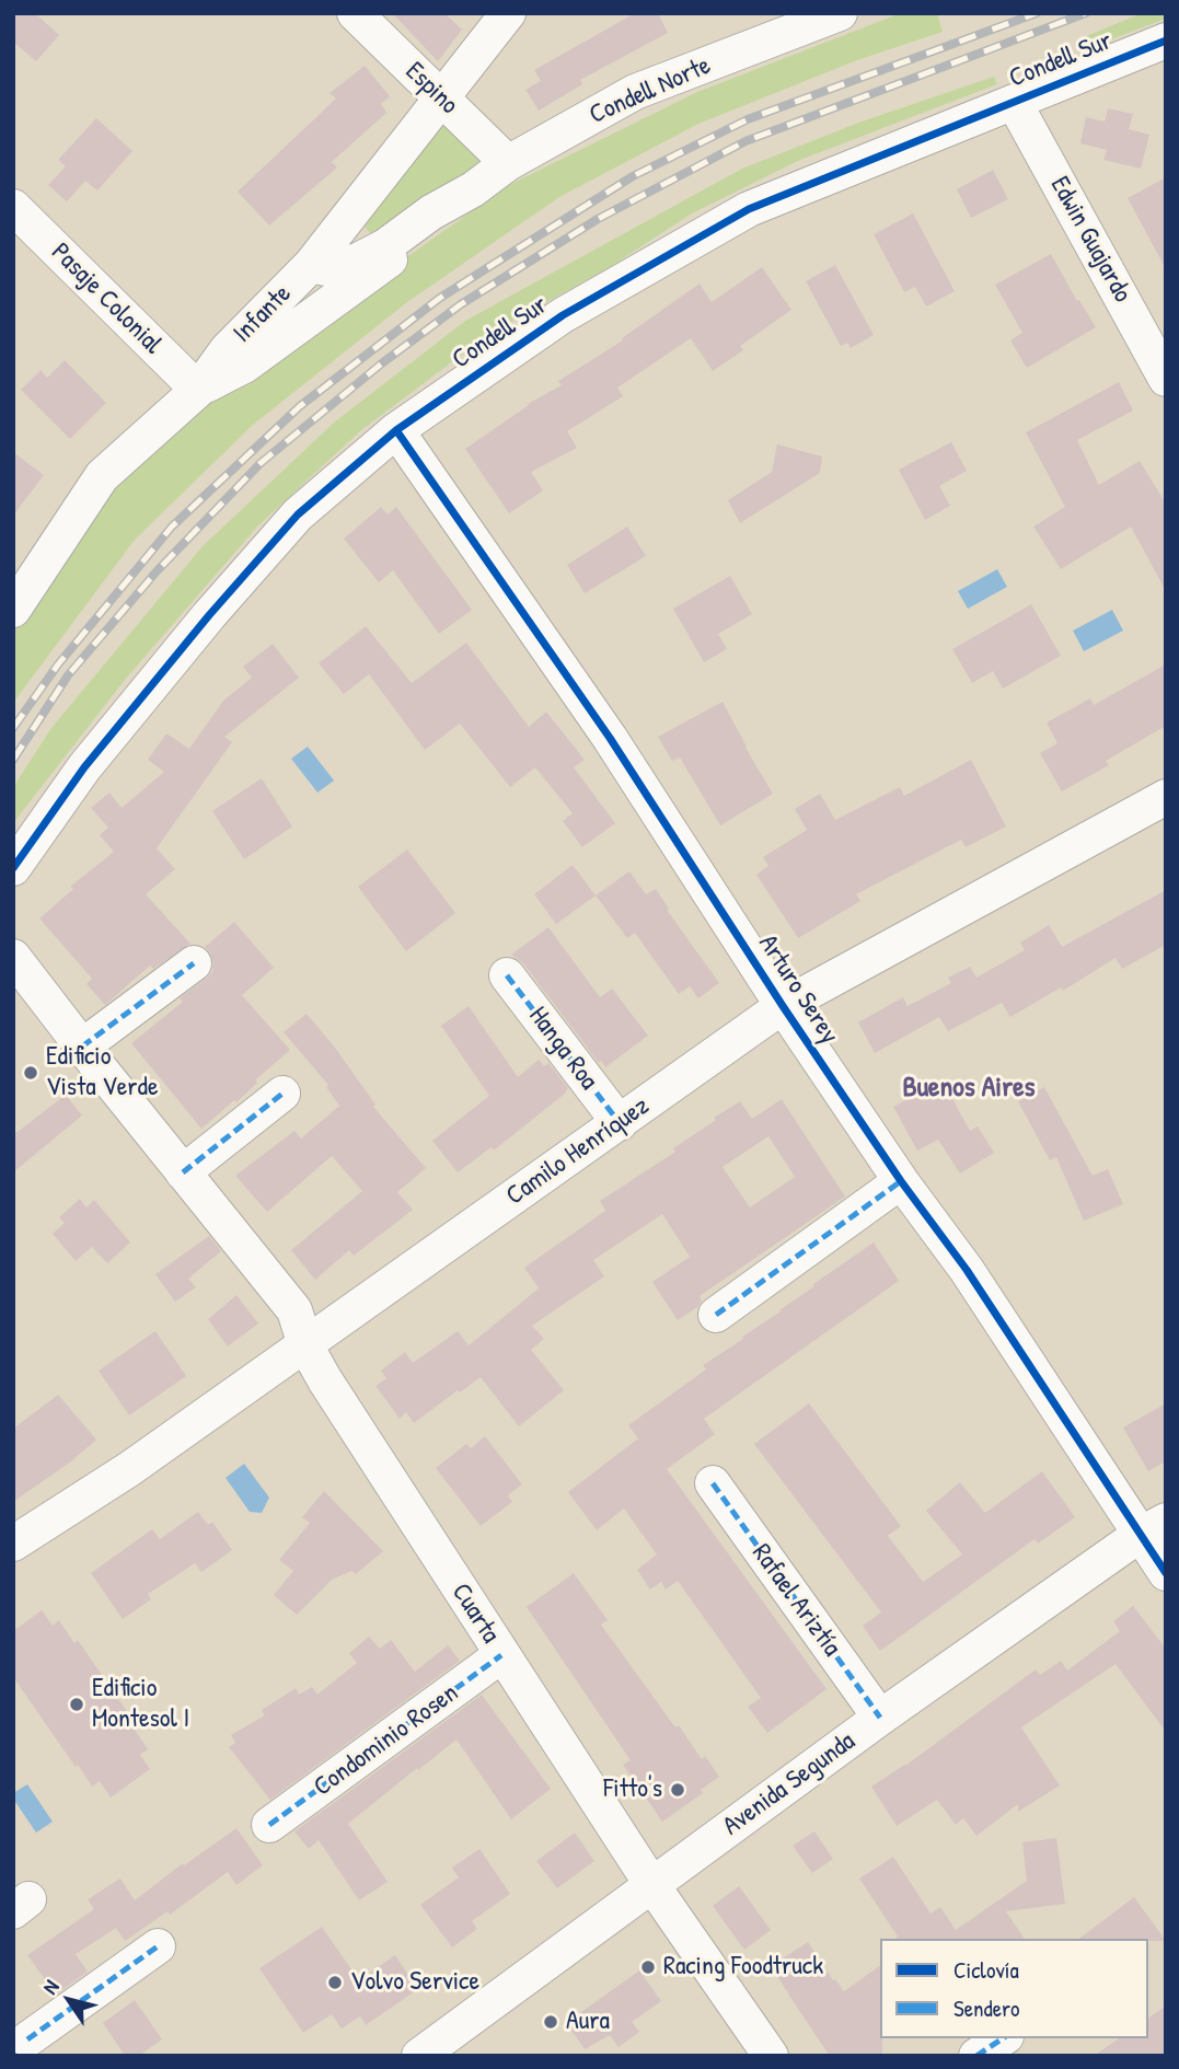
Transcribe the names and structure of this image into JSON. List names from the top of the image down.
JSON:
{
  "streets": {
    "street": [
      "Condell Sur",
      "Espino",
      "Condell Norte",
      "Edwin Guajardo",
      "Pasaje Colonial",
      "Infante",
      "Arturo Serey",
      "Hanga Roa",
      "Camilo Henríquez",
      "Rafael Ariztía",
      "Cuarta",
      "Condominio Rosen",
      "Avenida Segunda"
    ]
  },
  "crossings": [
    ["Condell Sur", "Edwin Guajardo"],
    ["Condell Sur", "Arturo Serey"],
    ["Espino", "Condell Norte"],
    ["Espino", "Infante"],
    ["Condell Norte", "Pasaje Colonial"],
    ["Condell Norte", "Infante"],
    ["Pasaje Colonial", "Infante"],
    ["Arturo Serey", "Camilo Henríquez"],
    ["Arturo Serey", "Avenida Segunda"],
    ["Hanga Roa", "Camilo Henríquez"],
    ["Camilo Henríquez", "Cuarta"],
    ["Rafael Ariztía", "Avenida Segunda"],
    ["Cuarta", "Condominio Rosen"],
    ["Cuarta", "Avenida Segunda"]
  ],
  "districts": ["Buenos Aires"],
  "places": [
    "Edificio Vista Verde",
    "Edificio Montesol I",
    "Fitto's",
    "Racing Foodtruck",
    "Volvo Service",
    "Aura"
  ],
  "legend": ["Ciclovía", "Sendero"],
  "north": "top left"
}
